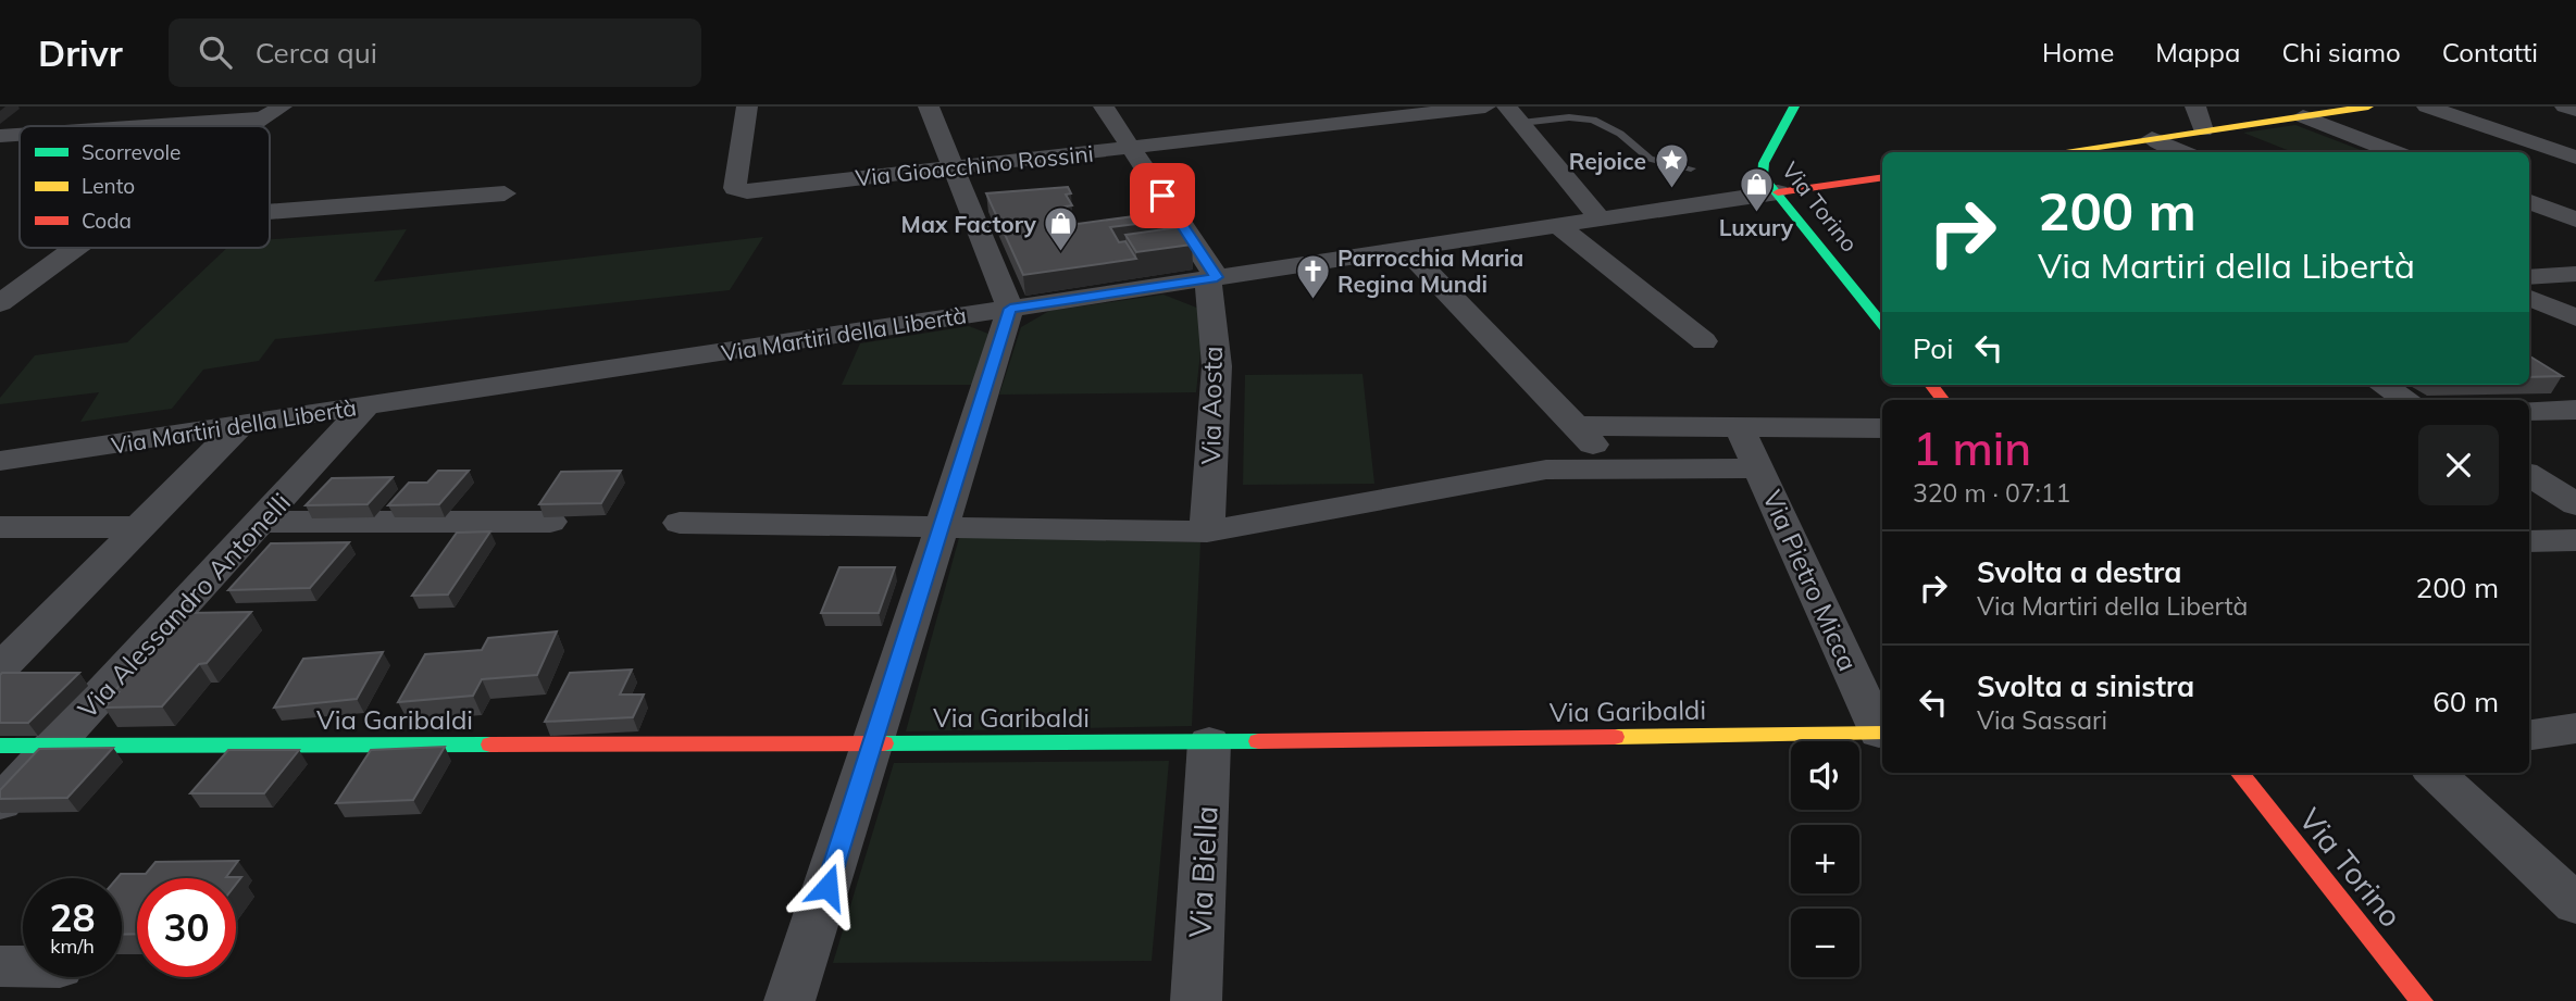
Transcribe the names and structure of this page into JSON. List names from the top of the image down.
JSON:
{
  "streets": {
    "street": [
      "Via Gioacchino Rossini",
      "Via Torino",
      "Via Martiri della Libertà",
      "Via Aosta",
      "Via Pietro Micca",
      "Via Alessandro Antonelli",
      "Via Garibaldi",
      "Via Biella"
    ]
  },
  "crossings": [
    ["Via Torino", "Via Martiri della Libertà"],
    ["Via Martiri della Libertà", "Via Aosta"],
    ["Via Martiri della Libertà", "Via Alessandro Antonelli"],
    ["Via Pietro Micca", "Via Garibaldi"],
    ["Via Alessandro Antonelli", "Via Garibaldi"],
    ["Via Garibaldi", "Via Biella"]
  ],
  "places": {
    "place": ["Rejoice"],
    "shop": ["Luxury", "Max Factory"],
    "church": ["Parrocchia Maria Regina Mundi"]
  },
  "legend": ["Scorrevole", "Lento", "Coda"],
  "page": {
    "header": "Drivr",
    "search": "Cerca qui",
    "nav": [
      "Home",
      "Mappa",
      "Chi siamo",
      "Contatti"
    ],
    "turn": ["200 m", "Via Martiri della Libertà"],
    "then": "Poi",
    "heading": ["1 min", "320 m · 07:11"],
    "list": [
      {
        "name": "Svolta a destra",
        "note": "Via Martiri della Libertà",
        "value": "200 m"
      },
      {
        "name": "Svolta a sinistra",
        "note": "Via Sassari",
        "value": "60 m"
      }
    ],
    "map_buttons": ["+", "−"],
    "speed": "28 km/h",
    "limit": "30"
  }
}
